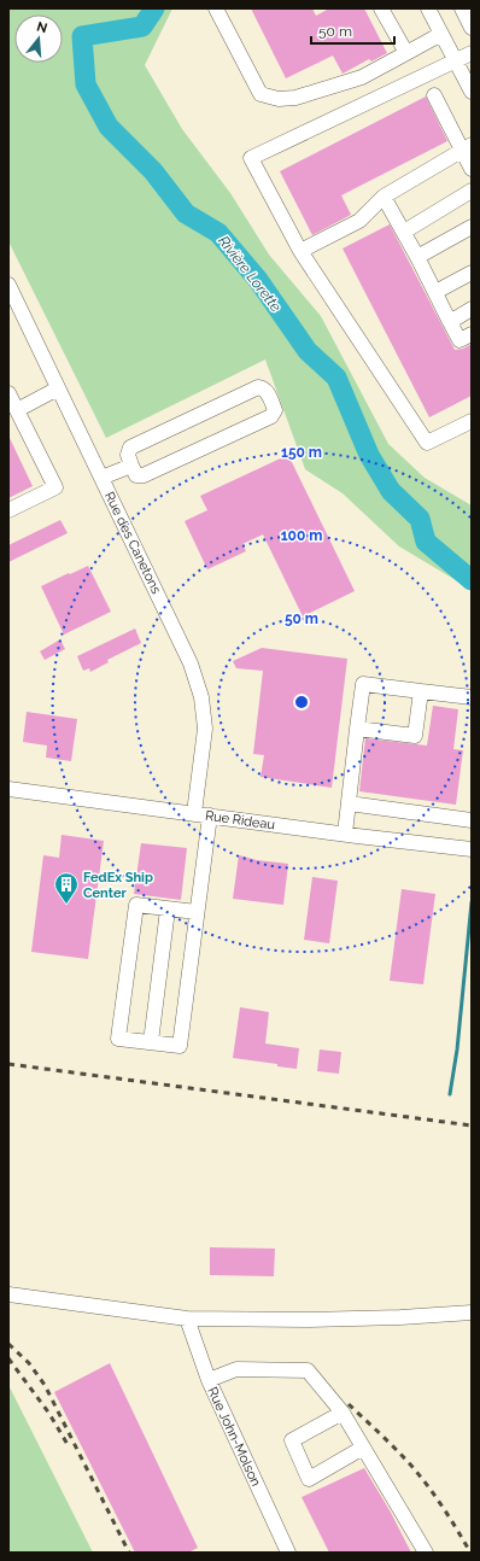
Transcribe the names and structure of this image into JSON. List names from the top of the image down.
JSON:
{
  "streets": {
    "street": ["Rue des Canetons", "Rue Rideau", "Rue John-Molson"]
  },
  "crossings": [
    ["Rue des Canetons", "Rue Rideau"]
  ],
  "water": ["Rivière Lorette"],
  "places": {
    "building": ["FedEx Ship Center"]
  },
  "scale_bar": "50 m",
  "north": "top",
  "rings": ["150 m", "100 m", "50 m"]
}
